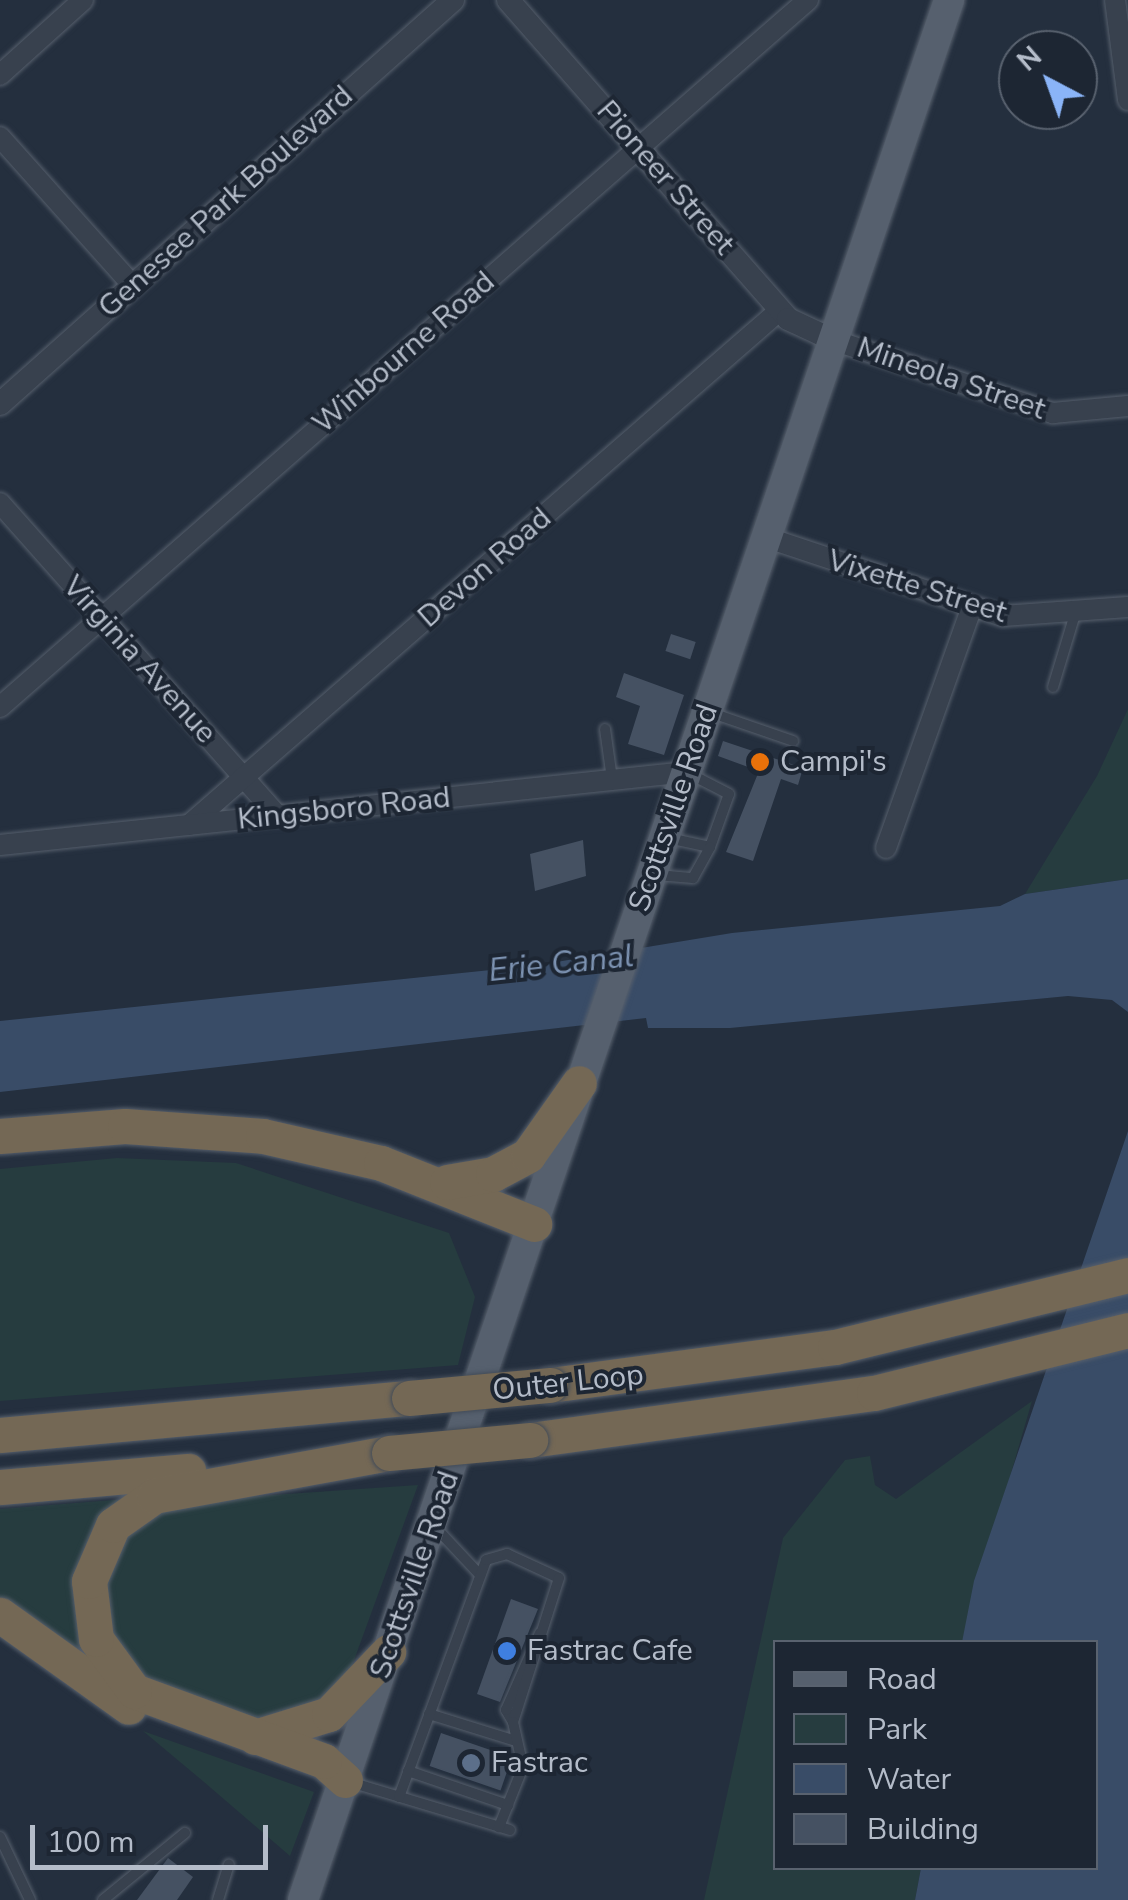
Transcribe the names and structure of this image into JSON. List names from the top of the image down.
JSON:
{
  "streets": {
    "highway": ["Outer Loop"],
    "main road": ["Scottsville Road"],
    "street": [
      "Pioneer Street",
      "Genesee Park Boulevard",
      "Winbourne Road",
      "Mineola Street",
      "Devon Road",
      "Vixette Street",
      "Virginia Avenue",
      "Kingsboro Road"
    ]
  },
  "crossings": [
    ["Pioneer Street", "Winbourne Road"],
    ["Pioneer Street", "Mineola Street"],
    ["Pioneer Street", "Devon Road"],
    ["Pioneer Street", "Scottsville Road"],
    ["Winbourne Road", "Virginia Avenue"],
    ["Mineola Street", "Scottsville Road"],
    ["Devon Road", "Virginia Avenue"],
    ["Devon Road", "Kingsboro Road"],
    ["Vixette Street", "Scottsville Road"],
    ["Virginia Avenue", "Kingsboro Road"],
    ["Scottsville Road", "Kingsboro Road"]
  ],
  "water": ["Erie Canal"],
  "places": ["Campi's", "Fastrac Cafe", "Fastrac"],
  "legend": [
    "Road",
    "Park",
    "Water",
    "Building"
  ],
  "scale_bar": "100 m",
  "north": "top left"
}
